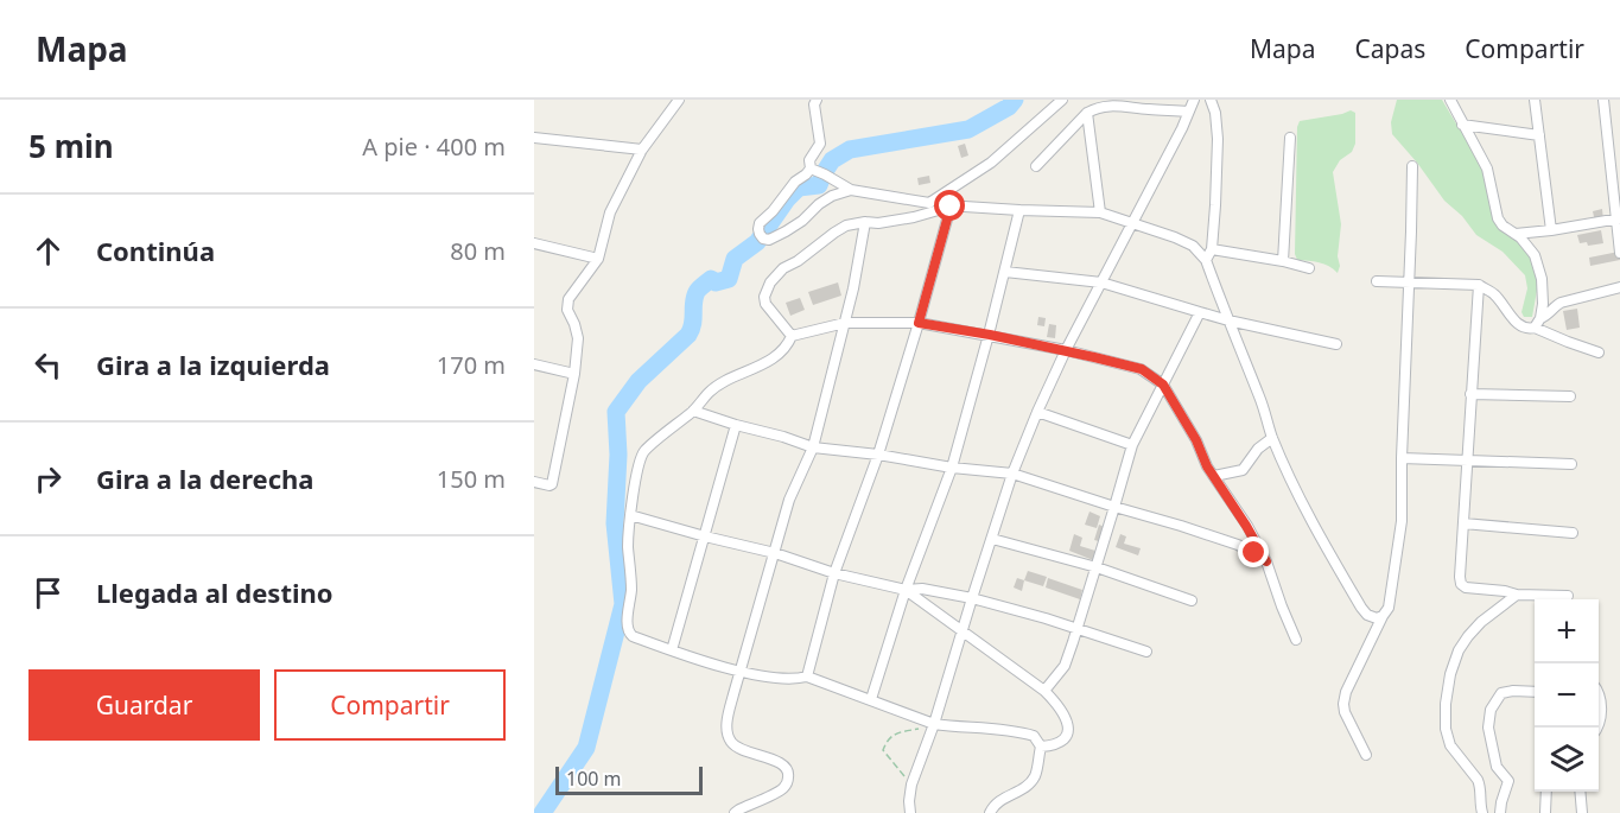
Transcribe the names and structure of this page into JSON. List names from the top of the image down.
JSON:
{
  "scale_bar": "100 m",
  "page": {
    "header": "Mapa",
    "nav": ["Mapa", "Capas", "Compartir"],
    "heading": ["5 min", "A pie · 400 m"],
    "list": [
      ["Continúa", "80 m"],
      ["Gira a la izquierda", "170 m"],
      ["Gira a la derecha", "150 m"],
      "Llegada al destino"
    ],
    "map_buttons": ["+", "−"],
    "buttons": ["Guardar", "Compartir"],
    "scale": "100 m"
  }
}
